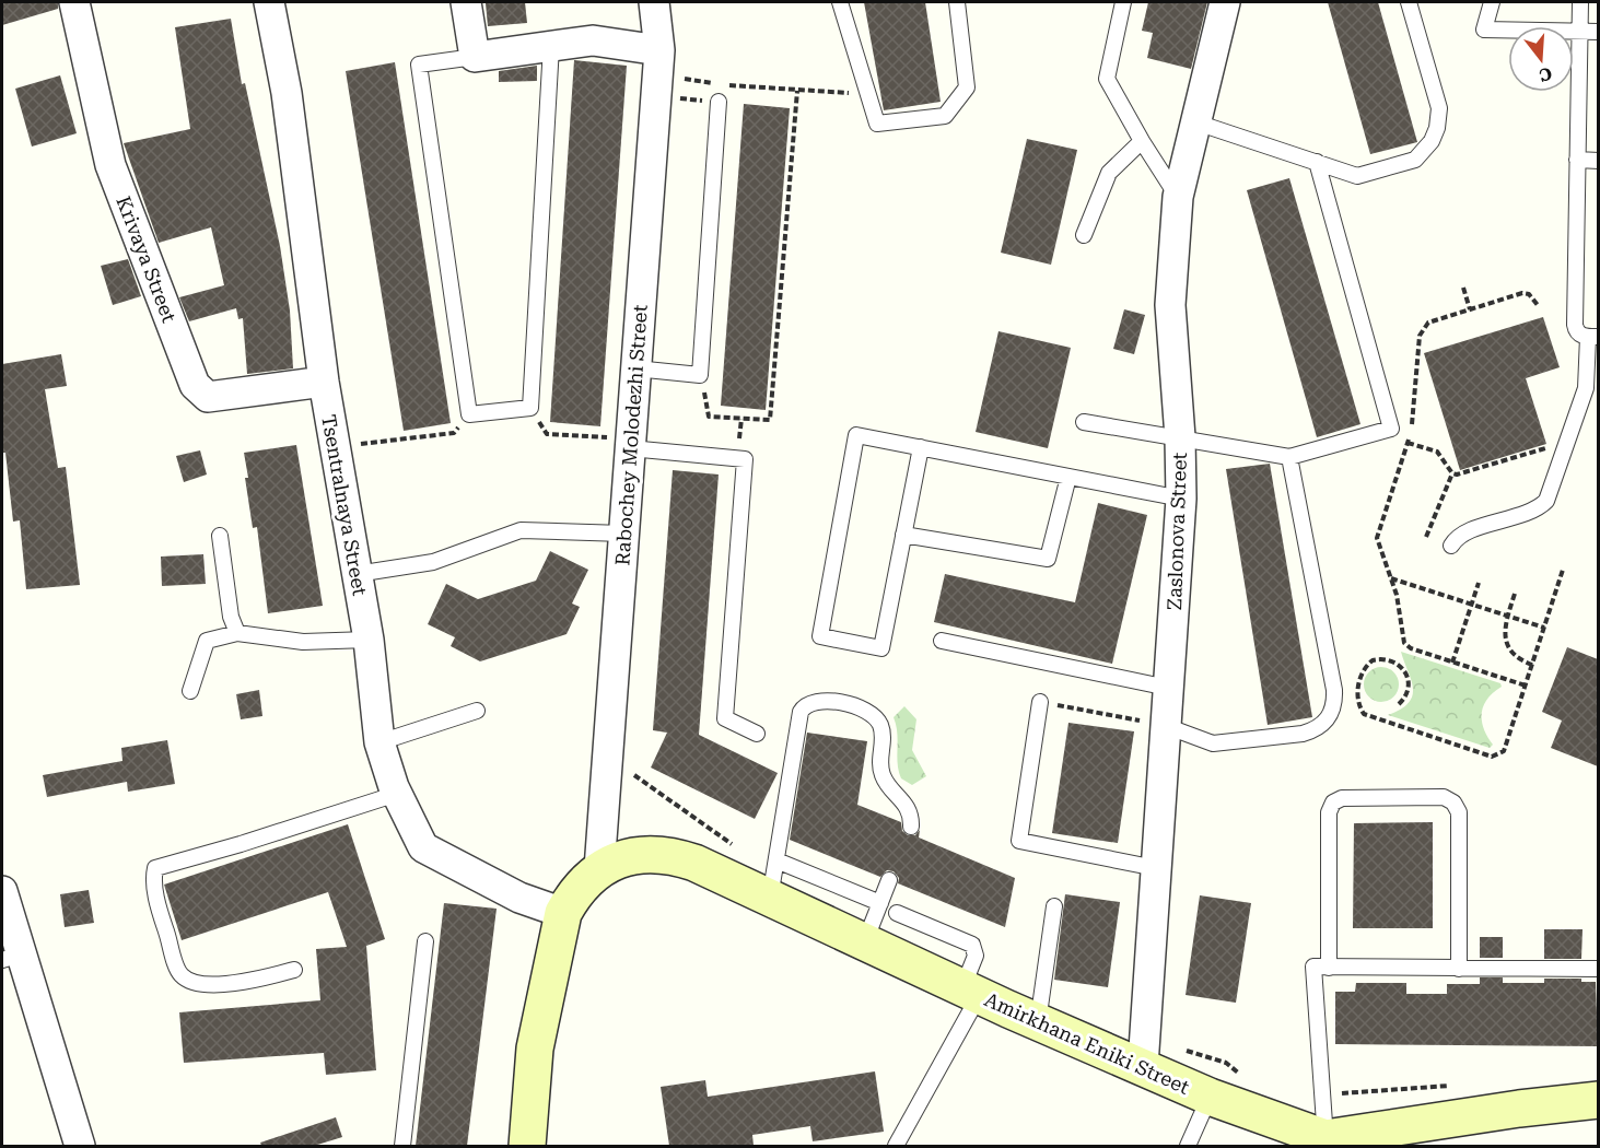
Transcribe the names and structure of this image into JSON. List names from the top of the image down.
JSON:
{
  "streets": {
    "street": [
      "Krivaya Street",
      "Rabochey Molodezhi Street",
      "Tsentralnaya Street",
      "Zaslonova Street",
      "Amirkhana Eniki Street"
    ]
  },
  "crossings": [
    ["Krivaya Street", "Tsentralnaya Street"],
    ["Rabochey Molodezhi Street", "Amirkhana Eniki Street"],
    ["Zaslonova Street", "Amirkhana Eniki Street"]
  ],
  "north": "bottom"
}
